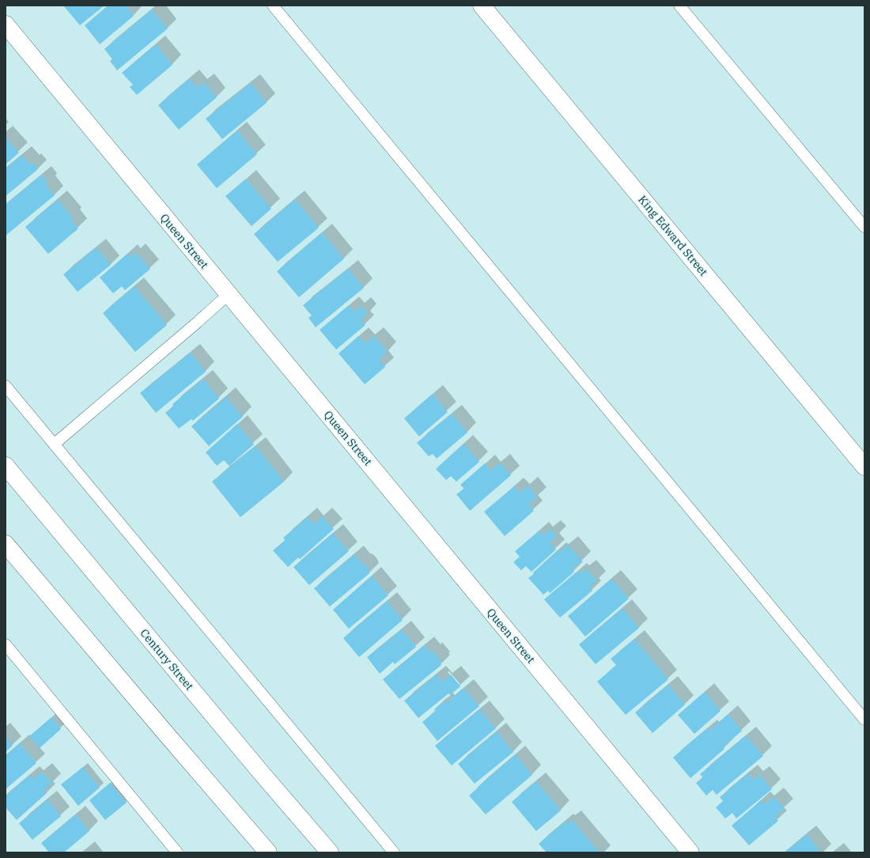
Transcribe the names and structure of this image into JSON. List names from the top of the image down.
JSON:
{
  "streets": {
    "street": ["King Edward Street", "Queen Street", "Century Street"]
  }
}
